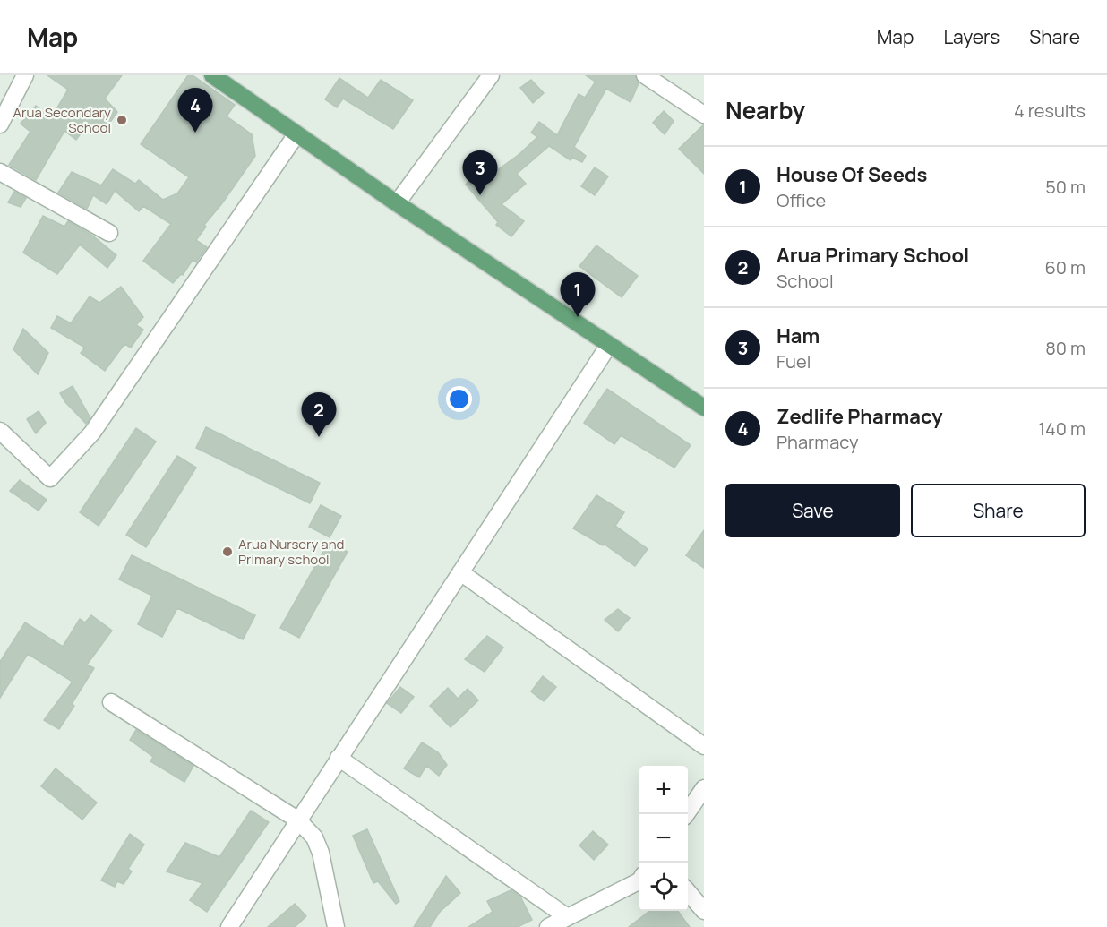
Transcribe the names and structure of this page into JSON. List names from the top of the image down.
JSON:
{
  "places": ["Arua Secondary School", "Arua Nursery and Primary school"],
  "page": {
    "header": "Map",
    "nav": ["Map", "Layers", "Share"],
    "heading": ["Nearby", "4 results"],
    "pins": [
      "4",
      "3",
      "1",
      "2"
    ],
    "list": [
      {
        "mark": "1",
        "name": "House Of Seeds",
        "note": "Office",
        "value": "50 m"
      },
      {
        "mark": "2",
        "name": "Arua Primary School",
        "note": "School",
        "value": "60 m"
      },
      {
        "mark": "3",
        "name": "Ham",
        "note": "Fuel",
        "value": "80 m"
      },
      {
        "mark": "4",
        "name": "Zedlife Pharmacy",
        "note": "Pharmacy",
        "value": "140 m"
      }
    ],
    "buttons": ["Save", "Share"],
    "map_buttons": ["+", "−"]
  }
}
